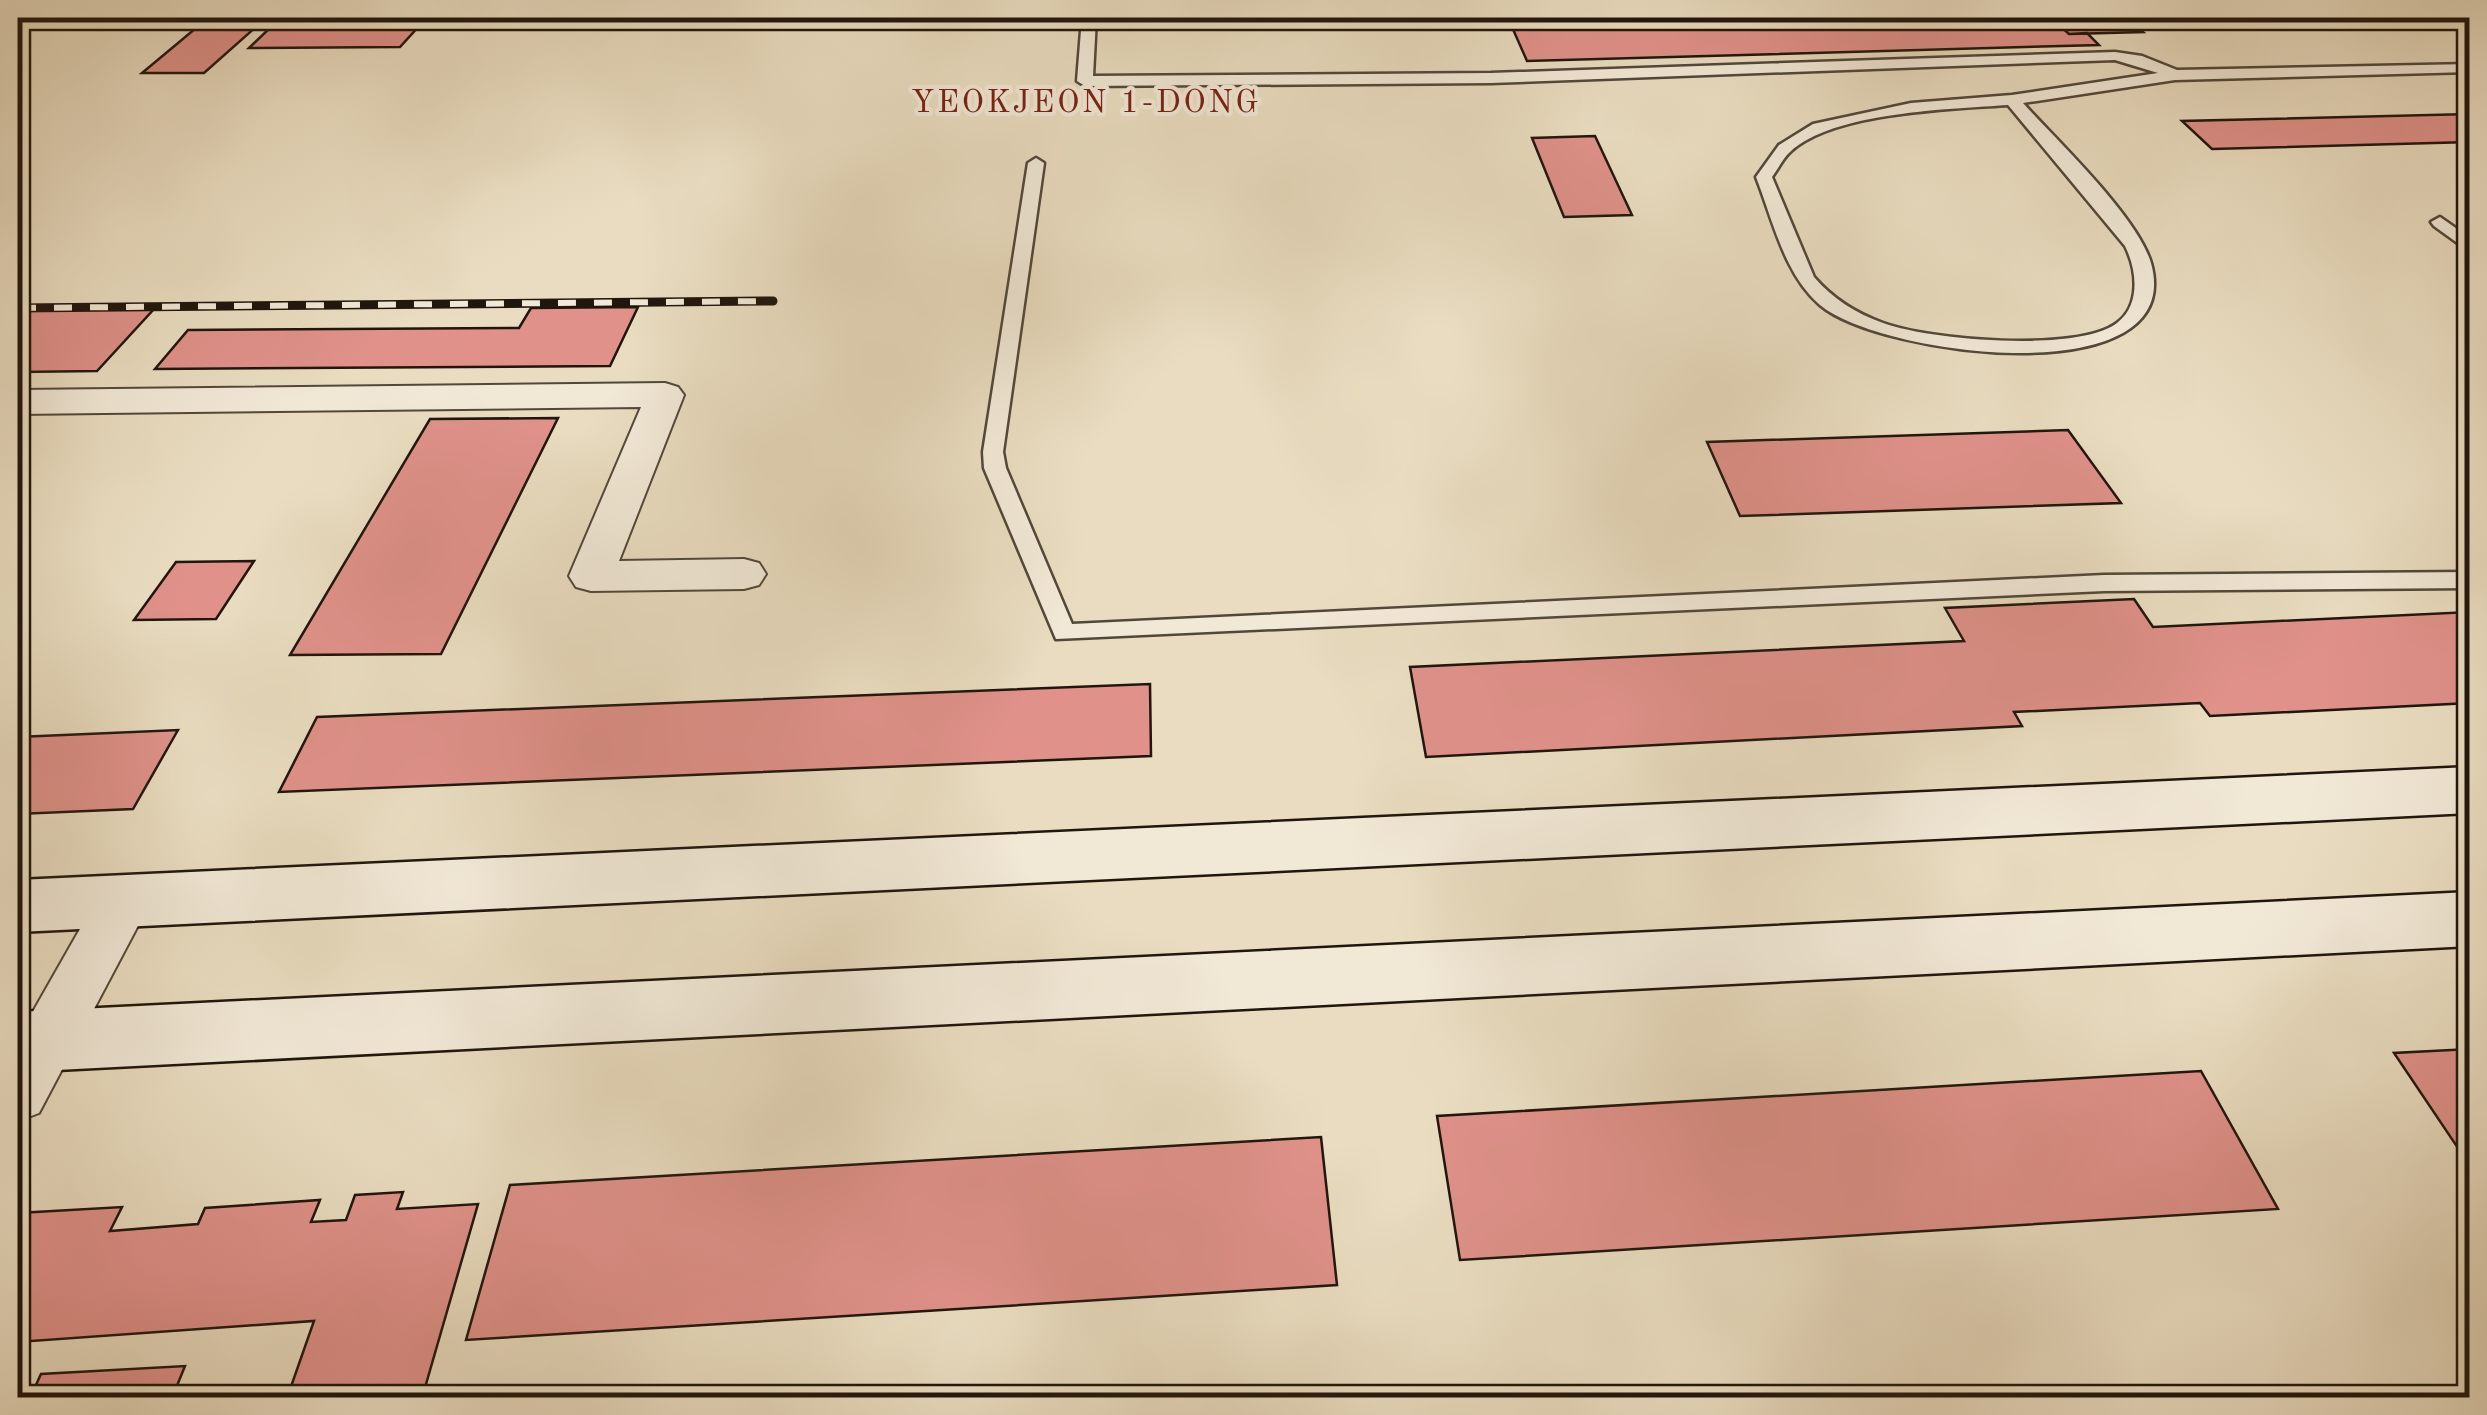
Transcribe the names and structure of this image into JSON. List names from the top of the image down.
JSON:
{
  "districts": ["YEOKJEON 1-DONG"]
}
